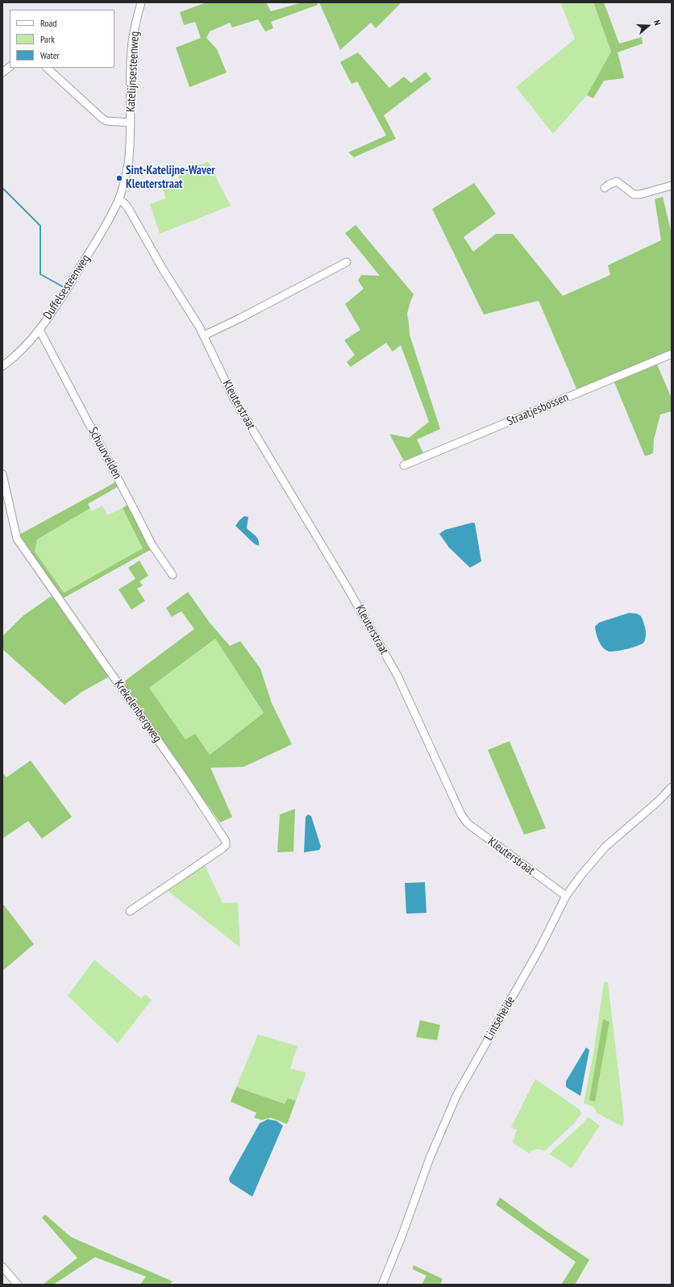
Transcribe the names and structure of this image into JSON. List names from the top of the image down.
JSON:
{
  "streets": {
    "street": [
      "Katelijnsesteenweg",
      "Duffelsesteenweg",
      "Kleuterstraat",
      "Straatjesbossen",
      "Schuurvelden",
      "Krekelenbergweg",
      "Lintseheide"
    ]
  },
  "crossings": [
    ["Katelijnsesteenweg", "Duffelsesteenweg"],
    ["Katelijnsesteenweg", "Kleuterstraat"],
    ["Duffelsesteenweg", "Kleuterstraat"],
    ["Duffelsesteenweg", "Schuurvelden"],
    ["Kleuterstraat", "Lintseheide"]
  ],
  "places": ["Sint-Katelijne-Waver Kleuterstraat"],
  "legend": ["Road", "Park", "Water"],
  "north": "right"
}
